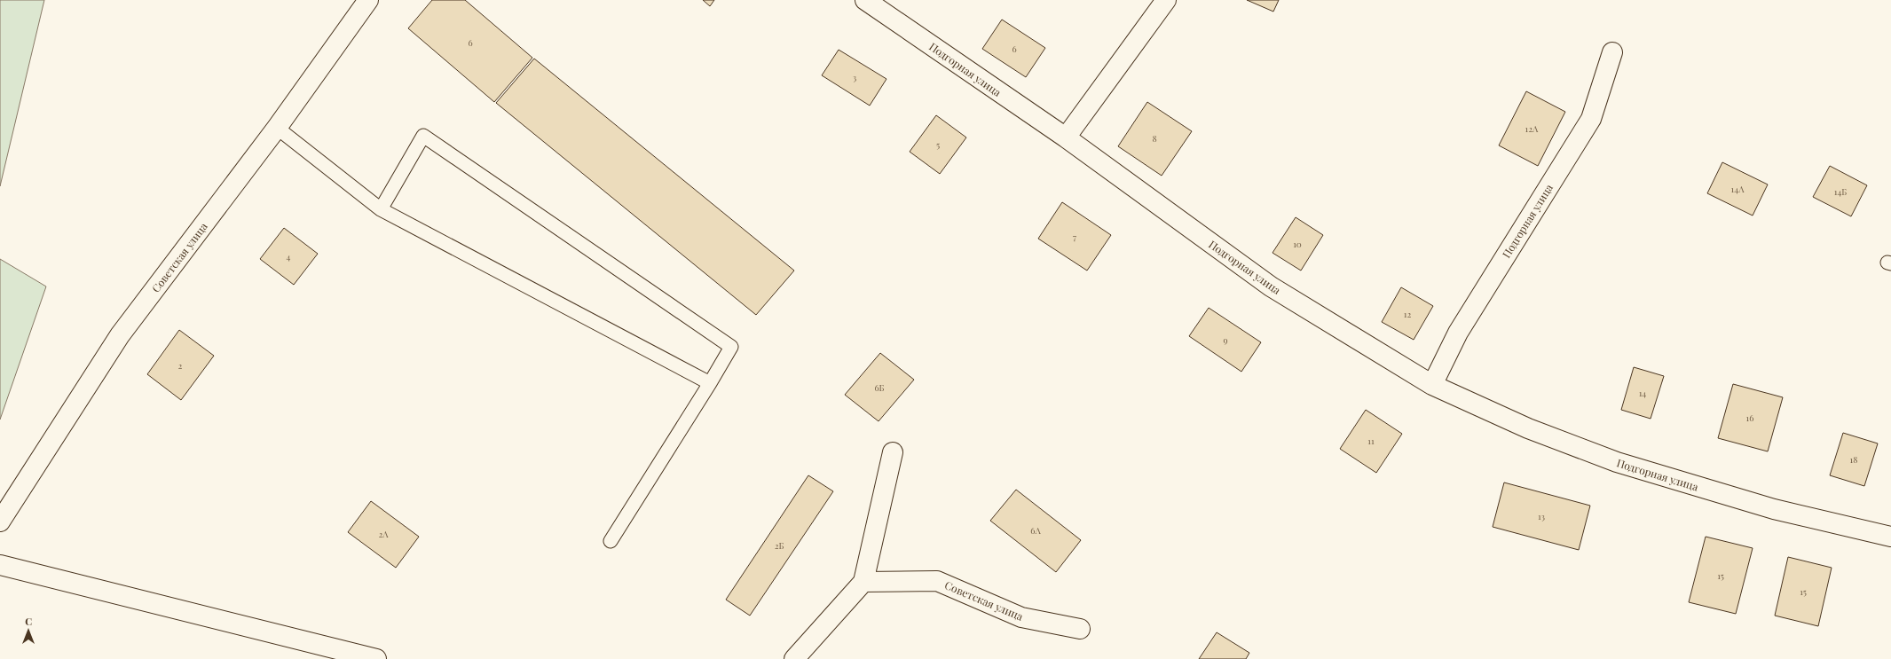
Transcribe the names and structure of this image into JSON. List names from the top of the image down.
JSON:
{
  "streets": {
    "street": ["Подгорная улица", "Советская улица"]
  },
  "house_numbers": [
    "6",
    "6",
    "3",
    "12А",
    "8",
    "5",
    "14А",
    "14Б",
    "7",
    "10",
    "4",
    "12",
    "9",
    "2",
    "6Б",
    "14",
    "16",
    "11",
    "18",
    "13",
    "6А",
    "2А",
    "2Б",
    "15",
    "15"
  ],
  "north": "top"
}
